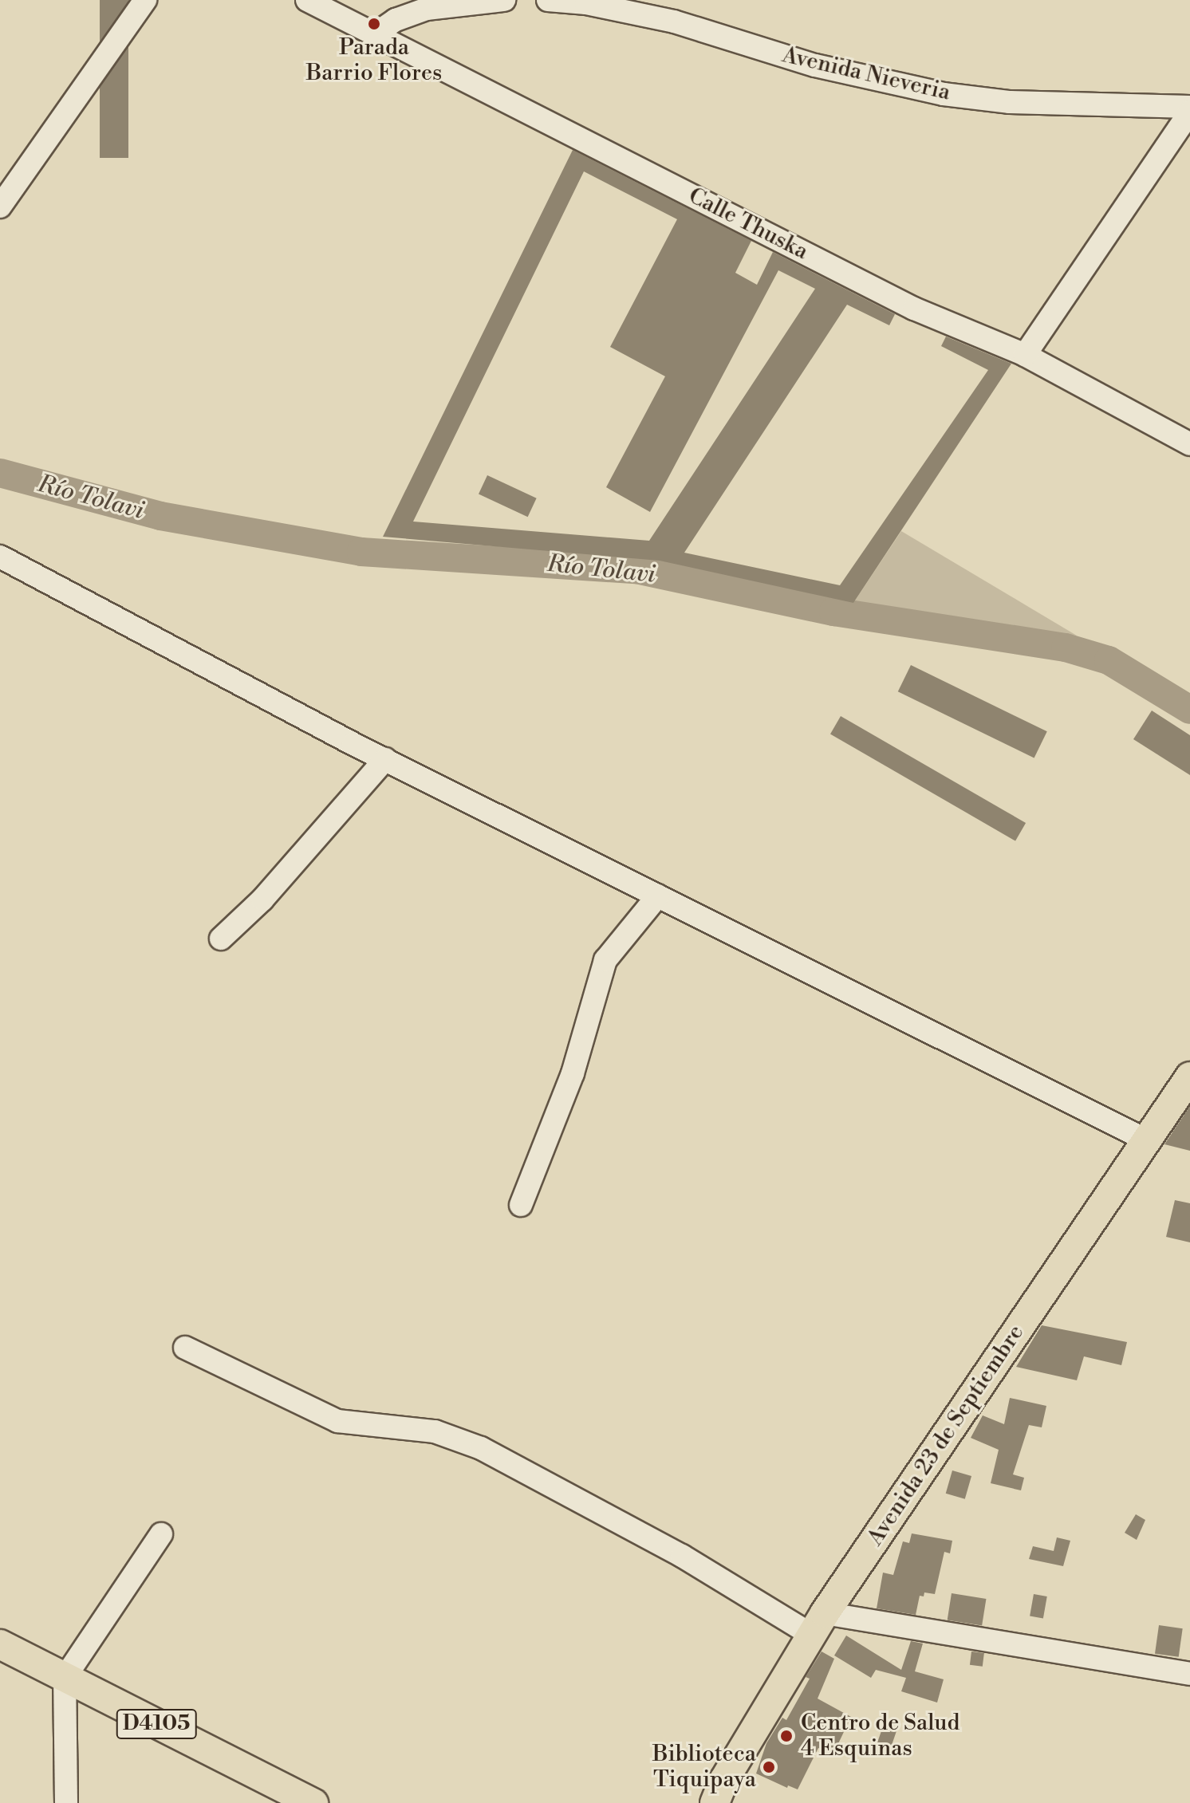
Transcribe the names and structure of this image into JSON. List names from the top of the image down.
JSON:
{
  "streets": {
    "main road": ["Avenida 23 de Septiembre", "D4105"],
    "street": ["Avenida Nieveria", "Calle Thuska"]
  },
  "water": ["Río Tolavi"],
  "places": ["Parada Barrio Flores", "Centro de Salud 4 Esquinas", "Biblioteca Tiquipaya"]
}
